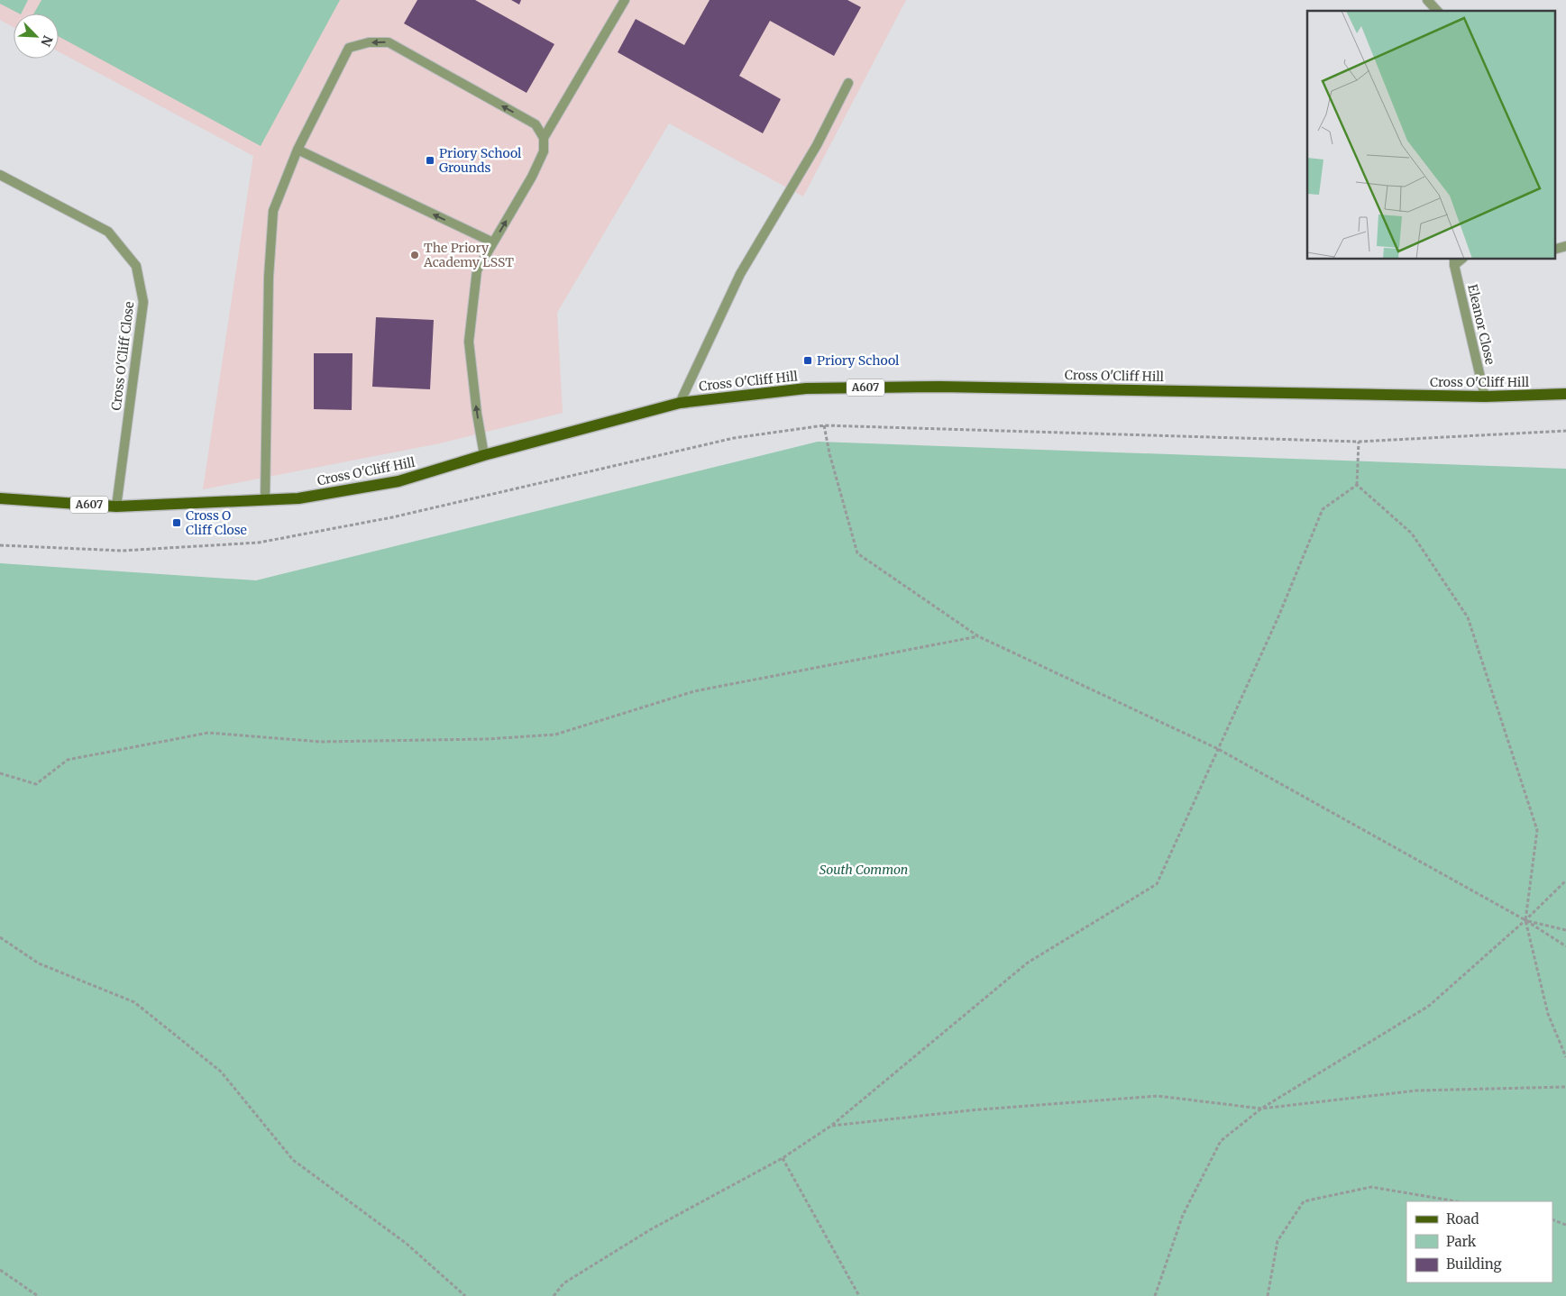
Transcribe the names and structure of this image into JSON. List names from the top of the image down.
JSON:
{
  "streets": {
    "main road": ["Cross O'Cliff Hill", "A607"],
    "street": ["Eleanor Close", "Cross O'Cliff Close"]
  },
  "crossings": [
    ["Eleanor Close", "Cross O'Cliff Hill"],
    ["Cross O'Cliff Close", "Cross O'Cliff Hill"]
  ],
  "parks": ["South Common"],
  "places": {
    "transit": ["Priory School Grounds", "Priory School", "Cross O Cliff Close"],
    "other": ["The Priory Academy LSST"]
  },
  "legend": ["Road", "Park", "Building"],
  "north": "bottom right"
}
